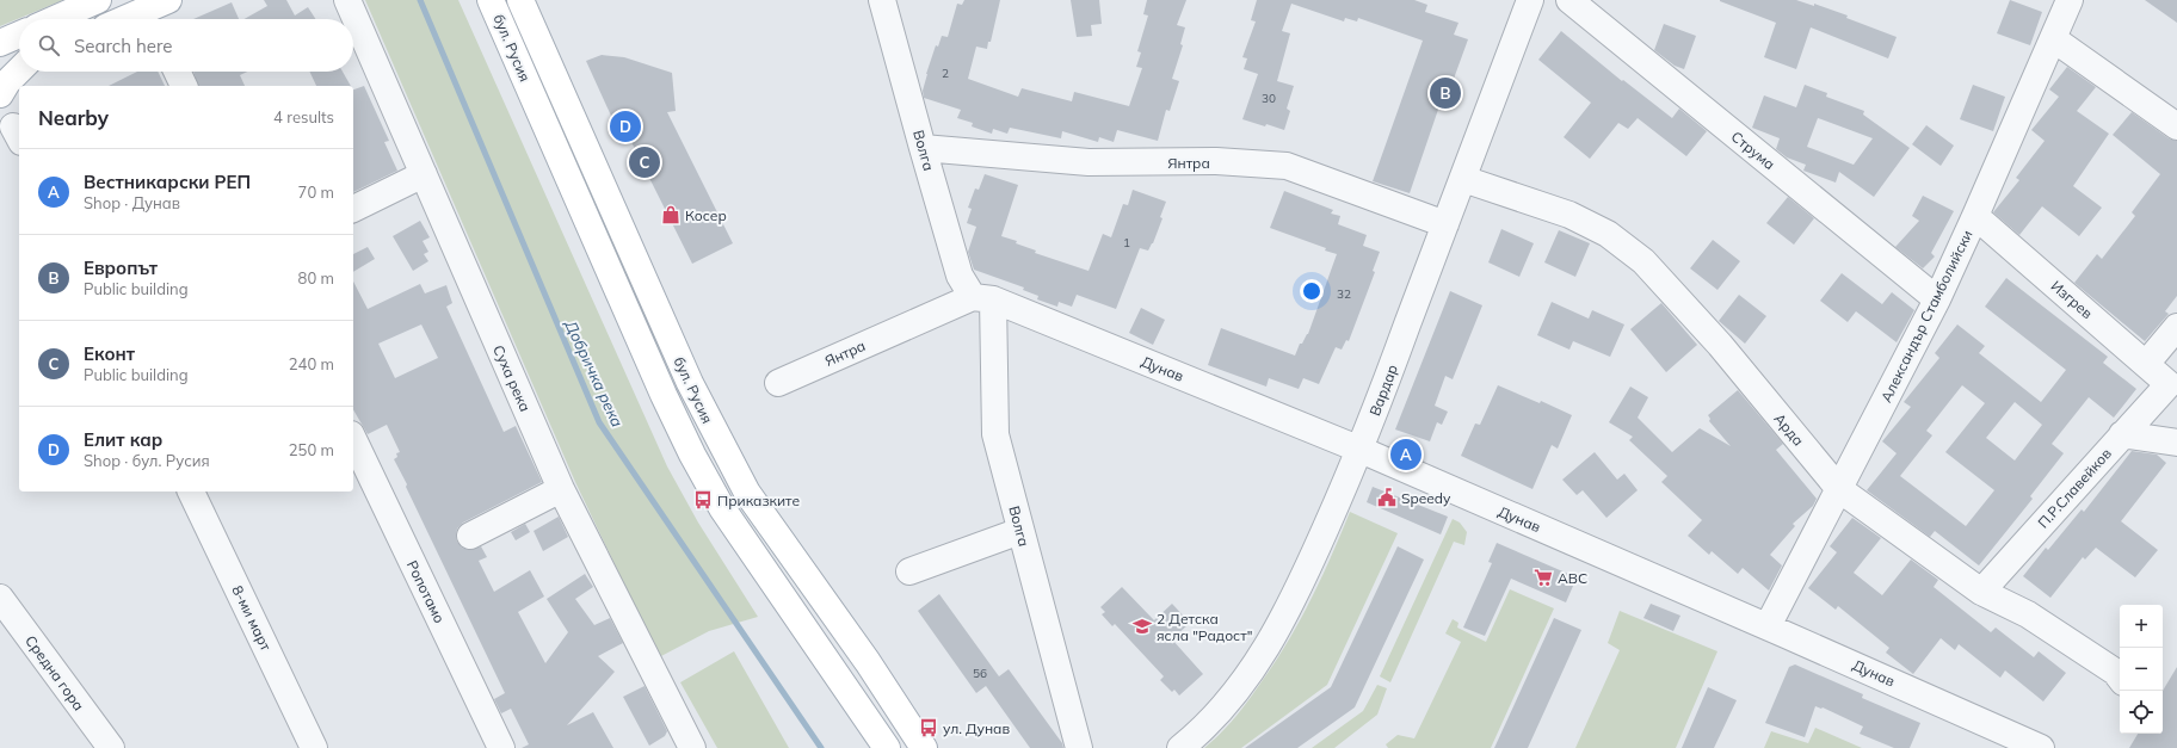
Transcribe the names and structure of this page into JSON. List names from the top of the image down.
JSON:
{
  "streets": {
    "main road": ["бул. Русия"],
    "street": [
      "Волга",
      "Струма",
      "Янтра",
      "Изгрев",
      "Александър Стамболийски",
      "Дунав",
      "Суха река",
      "Вардар",
      "Арда",
      "П.Р.Славейков",
      "Ропотамо",
      "8-ми март",
      "Средна гора"
    ]
  },
  "crossings": [
    ["Волга", "Янтра"],
    ["Волга", "Дунав"],
    ["Струма", "Александър Стамболийски"],
    ["Янтра", "Дунав"],
    ["Янтра", "Вардар"],
    ["Изгрев", "Александър Стамболийски"],
    ["Изгрев", "П.Р.Славейков"],
    ["Александър Стамболийски", "Дунав"],
    ["Александър Стамболийски", "Арда"],
    ["Дунав", "Вардар"],
    ["Вардар", "Арда"],
    ["Арда", "П.Р.Славейков"]
  ],
  "water": ["Добричка река"],
  "places": {
    "shop": ["Косер"],
    "public building": ["Speedy"],
    "bus stop": ["Приказките", "ул. Дунав"],
    "supermarket": ["ABC"],
    "school or university": ["2 Детска ясла \"Радост\""]
  },
  "house_numbers": [
    "2",
    "30",
    "1",
    "32",
    "56"
  ],
  "page": {
    "search": "Search here",
    "pins": [
      "B",
      "D",
      "C",
      "A"
    ],
    "heading": ["Nearby", "4 results"],
    "list": [
      {
        "mark": "A",
        "name": "Вестникарски РЕП",
        "note": "Shop · Дунав",
        "value": "70 m"
      },
      {
        "mark": "B",
        "name": "Европът",
        "note": "Public building",
        "value": "80 m"
      },
      {
        "mark": "C",
        "name": "Еконт",
        "note": "Public building",
        "value": "240 m"
      },
      {
        "mark": "D",
        "name": "Елит кар",
        "note": "Shop · бул. Русия",
        "value": "250 m"
      }
    ],
    "map_buttons": ["+", "−"]
  }
}
